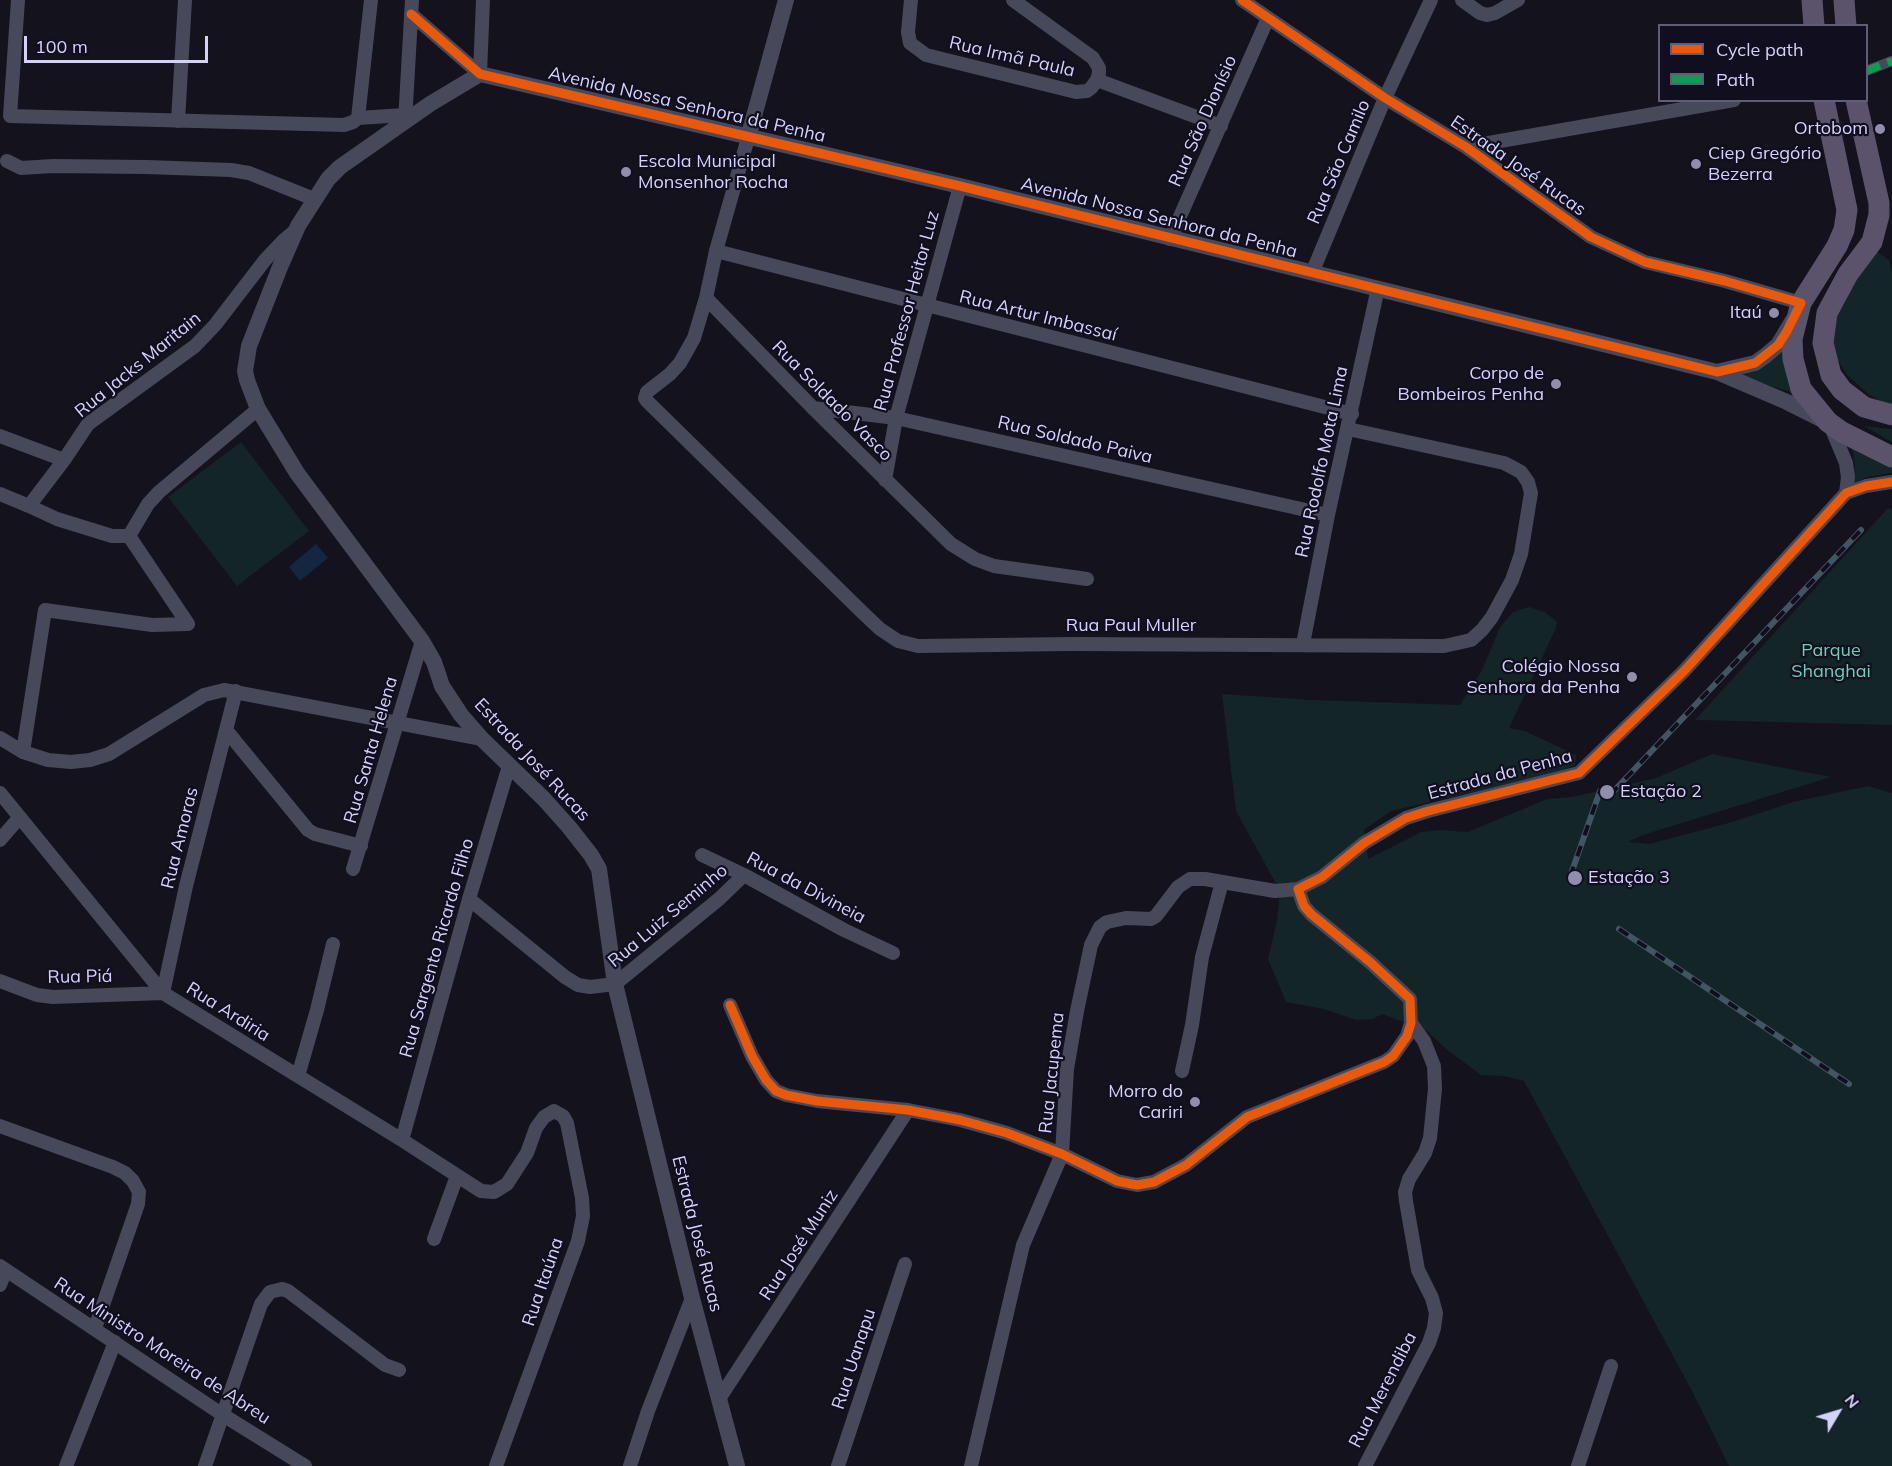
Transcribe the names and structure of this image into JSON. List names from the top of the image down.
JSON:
{
  "streets": {
    "street": [
      "Rua Irmã Paula",
      "Avenida Nossa Senhora da Penha",
      "Rua São Dionísio",
      "Rua São Camilo",
      "Estrada José Rucas",
      "Rua Professor Heitor Luz",
      "Rua Artur Imbassaí",
      "Rua Jacks Maritain",
      "Rua Soldado Vasco",
      "Rua Soldado Paiva",
      "Rua Rodolfo Mota Lima",
      "Rua Paul Muller",
      "Rua Santa Helena",
      "Estrada da Penha",
      "Rua Amoras",
      "Rua da Divineia",
      "Rua Luiz Seminho",
      "Rua Sargento Ricardo Filho",
      "Rua Piá",
      "Rua Ardiria",
      "Rua Jacupema",
      "Rua José Muniz",
      "Rua Itaúna",
      "Rua Ministro Moreira de Abreu",
      "Rua Uanapu",
      "Rua Merendiba"
    ]
  },
  "crossings": [
    ["Avenida Nossa Senhora da Penha", "Rua São Dionísio"],
    ["Avenida Nossa Senhora da Penha", "Rua São Camilo"],
    ["Avenida Nossa Senhora da Penha", "Estrada José Rucas"],
    ["Avenida Nossa Senhora da Penha", "Rua Professor Heitor Luz"],
    ["Avenida Nossa Senhora da Penha", "Rua Rodolfo Mota Lima"],
    ["Rua São Dionísio", "Estrada José Rucas"],
    ["Rua São Camilo", "Estrada José Rucas"],
    ["Estrada José Rucas", "Rua Jacks Maritain"],
    ["Estrada José Rucas", "Rua Santa Helena"],
    ["Estrada José Rucas", "Rua Luiz Seminho"],
    ["Estrada José Rucas", "Rua Sargento Ricardo Filho"],
    ["Estrada José Rucas", "Rua José Muniz"],
    ["Rua Professor Heitor Luz", "Rua Artur Imbassaí"],
    ["Rua Professor Heitor Luz", "Rua Soldado Vasco"],
    ["Rua Professor Heitor Luz", "Rua Soldado Paiva"],
    ["Rua Artur Imbassaí", "Rua Rodolfo Mota Lima"],
    ["Rua Soldado Vasco", "Rua Soldado Paiva"],
    ["Rua Soldado Vasco", "Rua Paul Muller"],
    ["Rua Soldado Paiva", "Rua Rodolfo Mota Lima"],
    ["Rua Rodolfo Mota Lima", "Rua Paul Muller"],
    ["Estrada da Penha", "Rua Jacupema"],
    ["Rua Amoras", "Rua Piá"],
    ["Rua Amoras", "Rua Ardiria"],
    ["Rua da Divineia", "Rua Luiz Seminho"],
    ["Rua Sargento Ricardo Filho", "Rua Ardiria"],
    ["Rua Piá", "Rua Ardiria"],
    ["Rua Ardiria", "Rua Itaúna"]
  ],
  "parks": ["Parque Shanghai"],
  "places": [
    "Ortobom",
    "Ciep Gregório Bezerra",
    "Escola Municipal Monsenhor Rocha",
    "Itaú",
    "Corpo de Bombeiros Penha",
    "Colégio Nossa Senhora da Penha",
    "Estação 2",
    "Estação 3",
    "Morro do Cariri"
  ],
  "legend": ["Cycle path", "Path"],
  "scale_bar": "100 m",
  "north": "top right"
}
